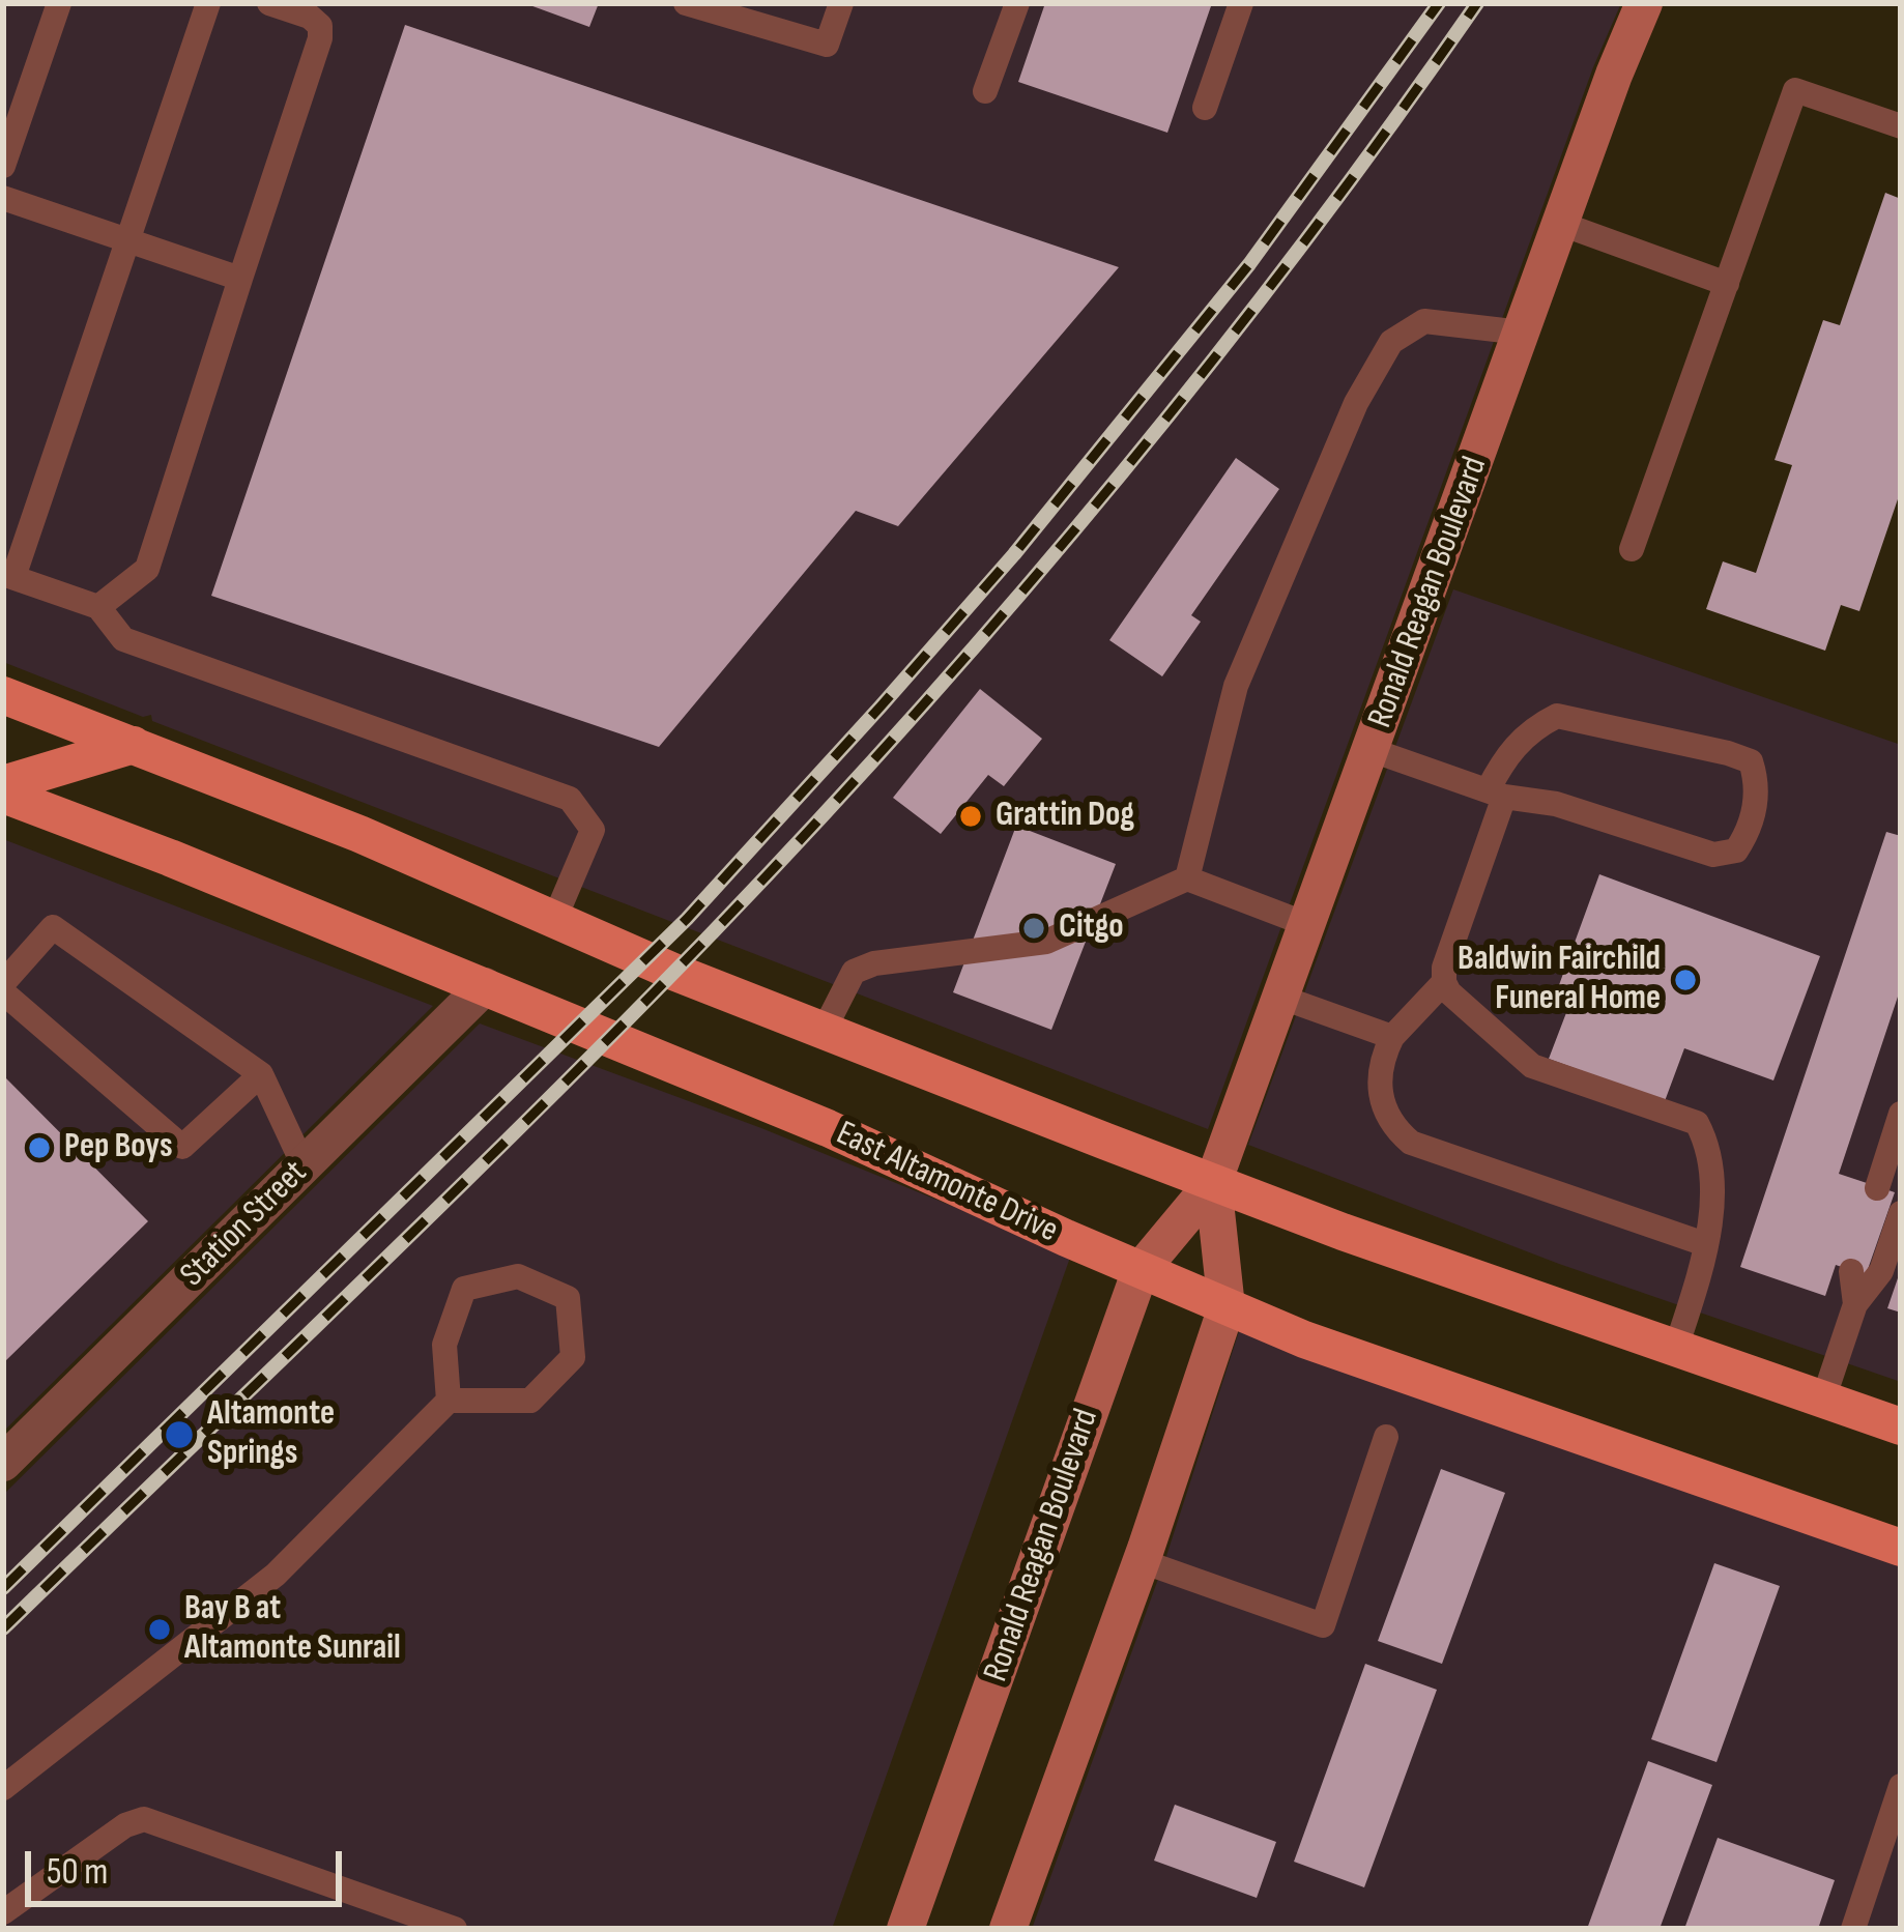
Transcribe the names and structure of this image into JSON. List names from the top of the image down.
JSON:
{
  "streets": {
    "main road": ["Ronald Reagan Boulevard", "East Altamonte Drive"],
    "street": ["Station Street"]
  },
  "crossings": [
    ["Ronald Reagan Boulevard", "East Altamonte Drive"],
    ["East Altamonte Drive", "Station Street"]
  ],
  "places": [
    "Grattin Dog",
    "Citgo",
    "Baldwin Fairchild Funeral Home",
    "Pep Boys",
    "Altamonte Springs",
    "Bay B at Altamonte Sunrail"
  ],
  "scale_bar": "50 m"
}
